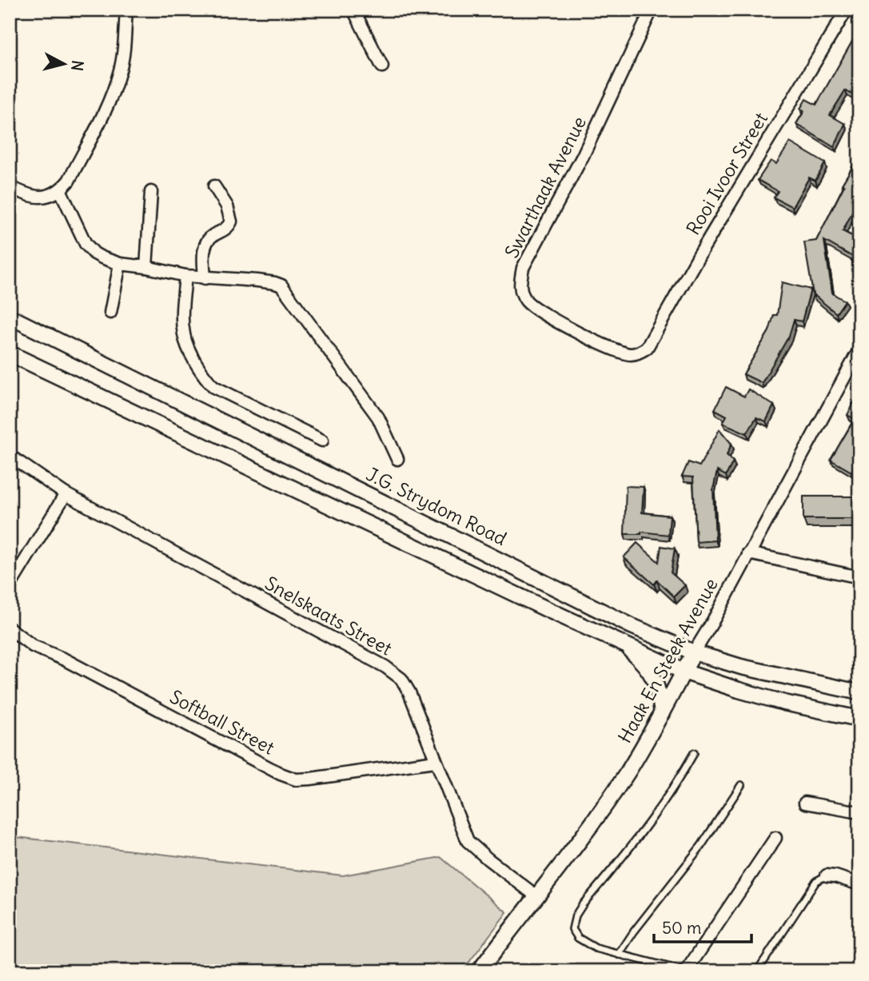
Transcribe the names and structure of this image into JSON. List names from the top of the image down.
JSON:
{
  "streets": {
    "street": [
      "Rooi Ivoor Street",
      "Swarthaak Avenue",
      "J.G. Strydom Road",
      "Snelskaats Street",
      "Haak En Steek Avenue",
      "Softball Street"
    ]
  },
  "crossings": [
    ["Rooi Ivoor Street", "Swarthaak Avenue"],
    ["J.G. Strydom Road", "Haak En Steek Avenue"],
    ["Snelskaats Street", "Haak En Steek Avenue"],
    ["Snelskaats Street", "Softball Street"]
  ],
  "scale_bar": "50 m",
  "north": "right"
}
